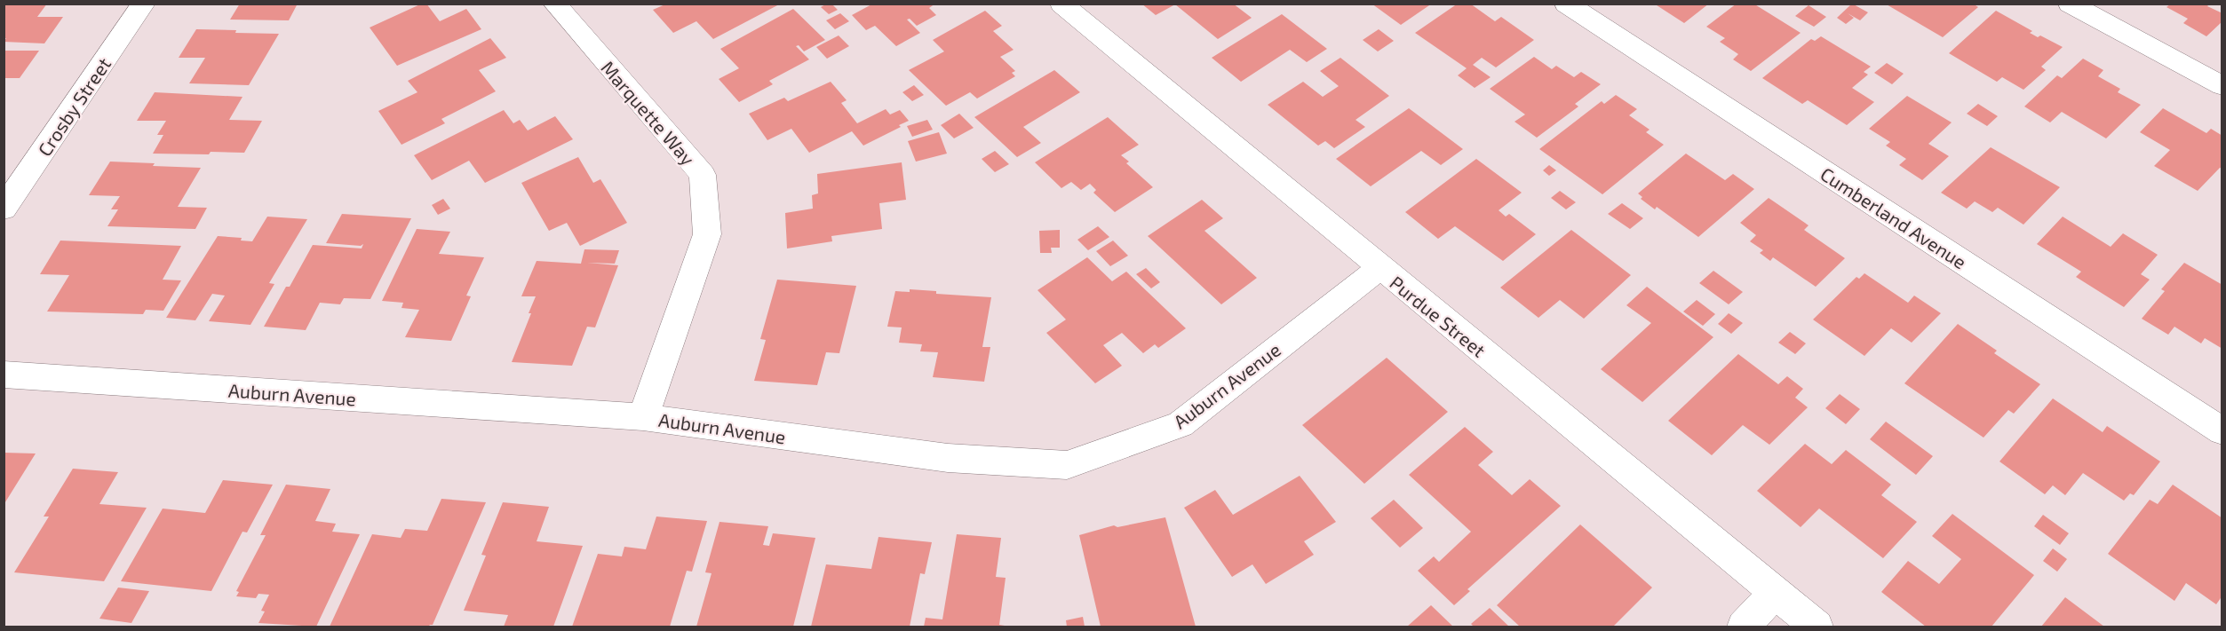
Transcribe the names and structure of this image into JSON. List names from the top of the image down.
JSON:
{
  "streets": {
    "street": [
      "Crosby Street",
      "Marquette Way",
      "Cumberland Avenue",
      "Purdue Street",
      "Auburn Avenue"
    ]
  },
  "crossings": [
    ["Marquette Way", "Auburn Avenue"],
    ["Purdue Street", "Auburn Avenue"]
  ]
}
